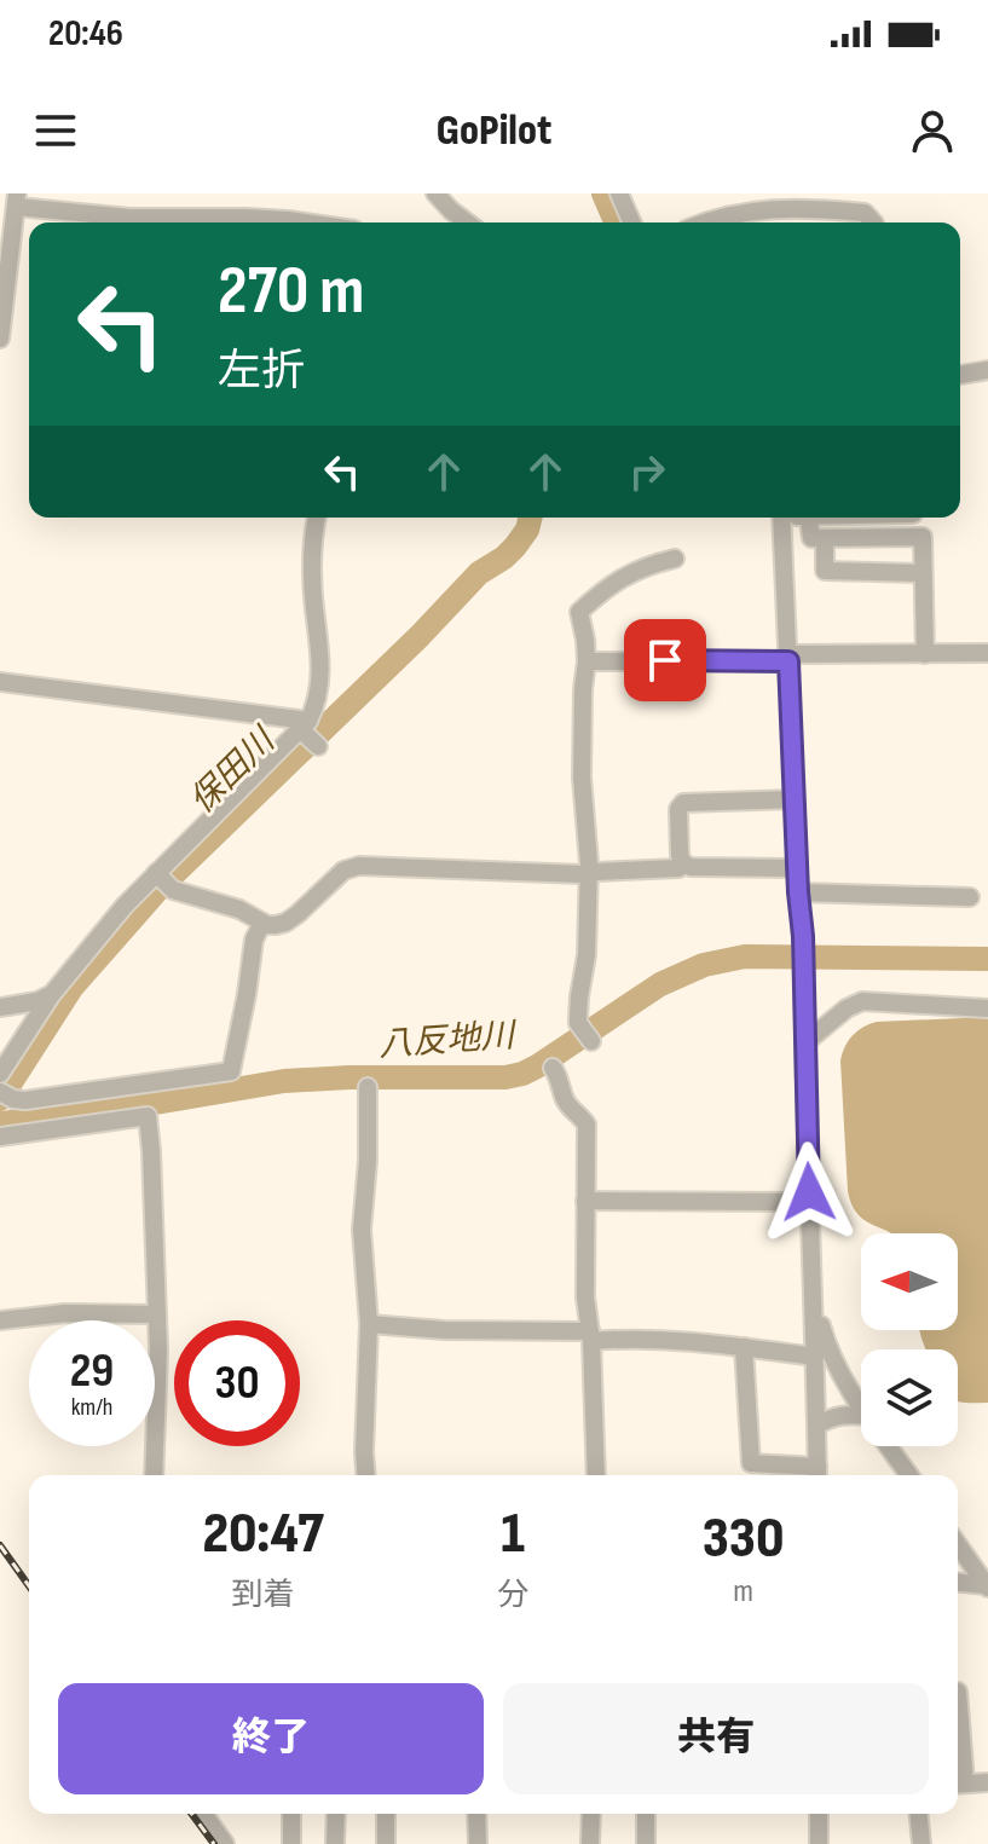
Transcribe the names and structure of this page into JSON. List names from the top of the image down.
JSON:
{
  "water": ["保田川", "八反地川"],
  "north": "left",
  "page": {
    "status": "20:46",
    "header": "GoPilot",
    "turn": ["270 m", "左折"],
    "speed": "29 km/h",
    "limit": "30",
    "eta": [
      "20:47",
      "到着",
      "1",
      "分",
      "330",
      "m"
    ],
    "buttons": ["終了", "共有"]
  }
}
